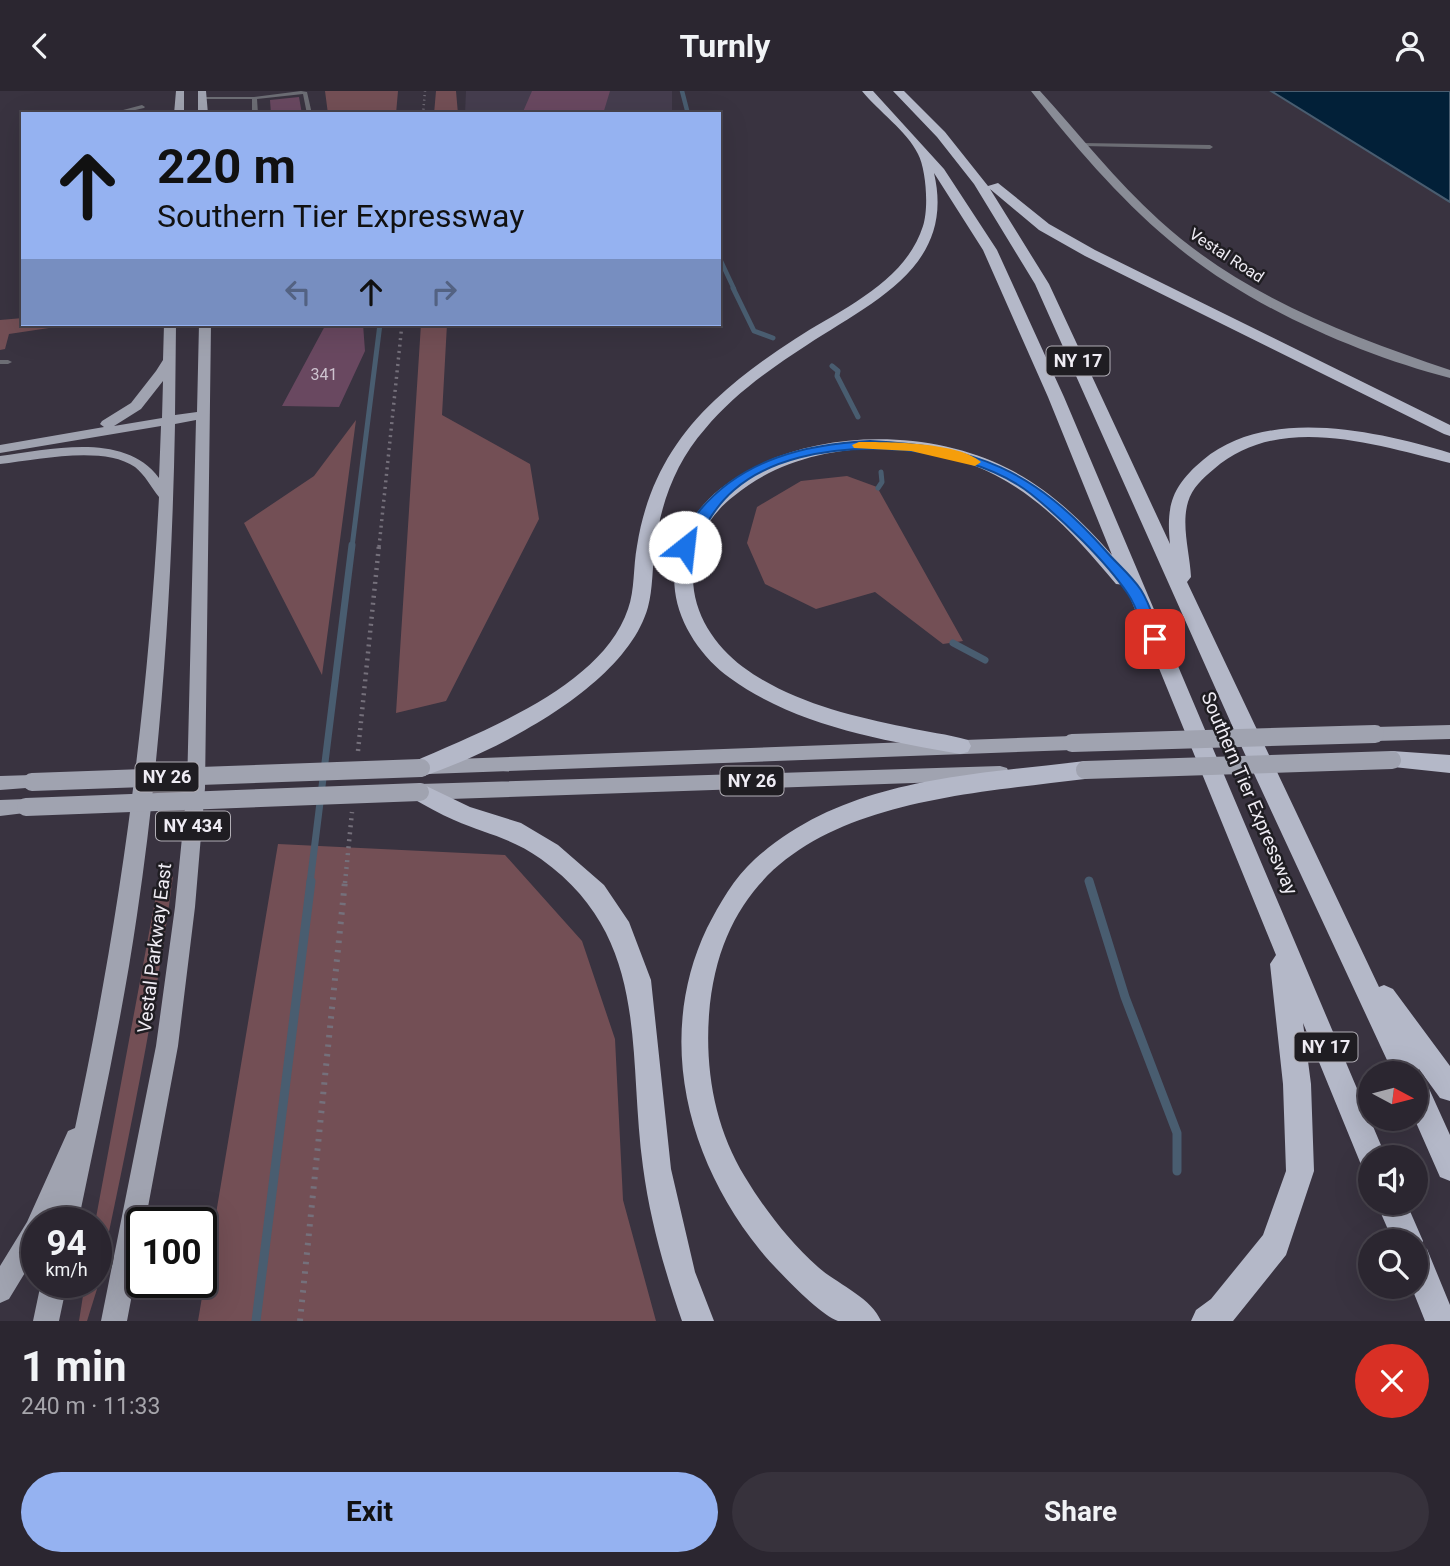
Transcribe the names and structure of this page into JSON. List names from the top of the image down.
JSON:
{
  "streets": {
    "highway": ["NY 17", "Southern Tier Expressway"],
    "main road": ["NY 26", "NY 434", "Vestal Parkway East"],
    "street": ["Vestal Road"]
  },
  "house_numbers": ["341"],
  "north": "right",
  "page": {
    "header": "Turnly",
    "turn": ["220 m", "Southern Tier Expressway"],
    "speed": "94 km/h",
    "limit": "100",
    "heading": ["1 min", "240 m · 11:33"],
    "buttons": ["Exit", "Share"]
  }
}
